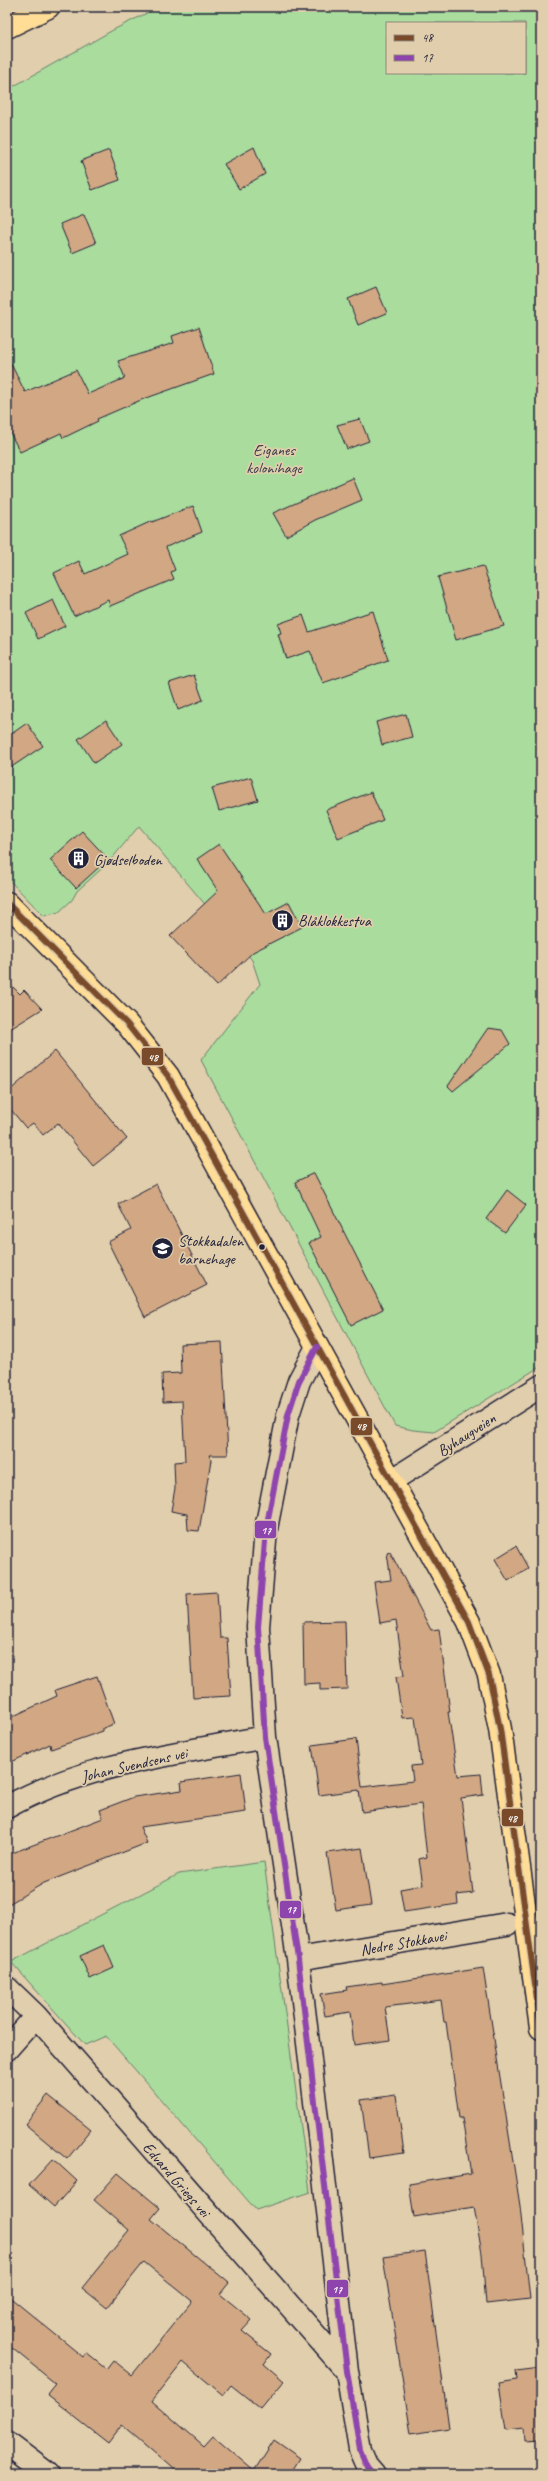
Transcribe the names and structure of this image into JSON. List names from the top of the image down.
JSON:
{
  "streets": {
    "street": [
      "Byhaugveien",
      "Johan Svendsens vei",
      "Nedre Stokkavei",
      "Edvard Griegs vei"
    ]
  },
  "parks": ["Eiganes kolonihage"],
  "places": {
    "building": ["Gjødselboden", "Blåklokkestua"],
    "school or university": ["Stokkadalen barnehage"]
  },
  "lines": ["transit line 48", "transit line 17"],
  "legend": ["48", "17"]
}
